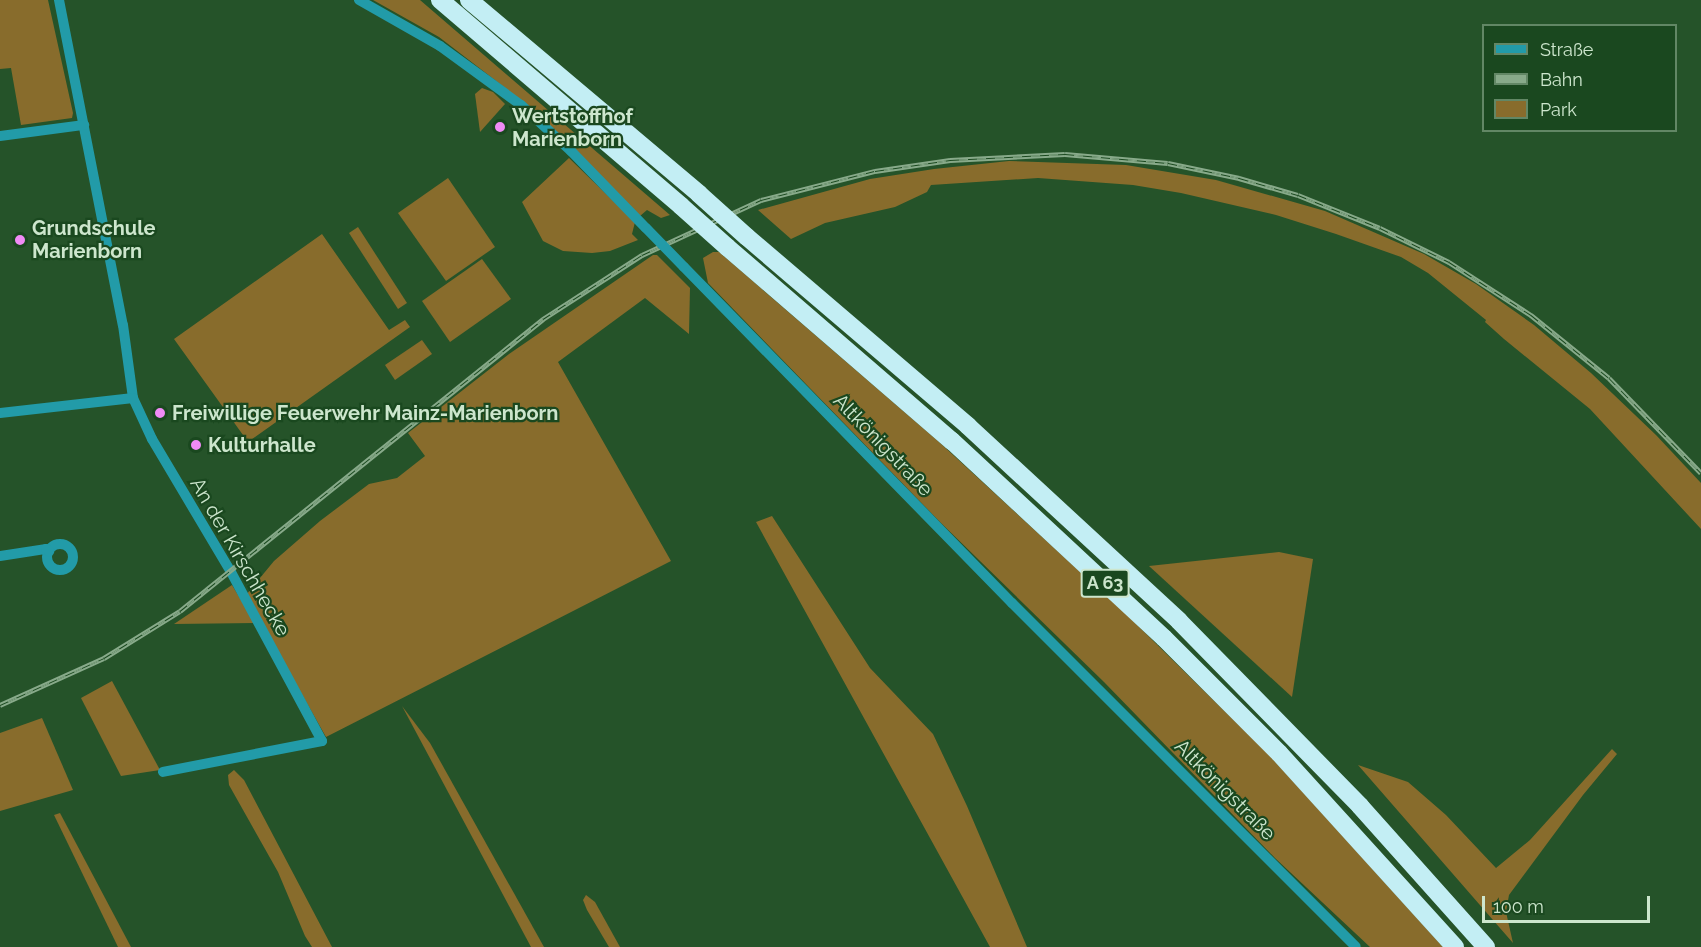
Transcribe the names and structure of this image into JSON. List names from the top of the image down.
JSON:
{
  "streets": {
    "highway": ["A 63"],
    "street": ["Altkönigstraße", "An der Kirschhecke"]
  },
  "places": [
    "Wertstoffhof Marienborn",
    "Grundschule Marienborn",
    "Freiwillige Feuerwehr Mainz-Marienborn",
    "Kulturhalle"
  ],
  "legend": ["Straße", "Bahn", "Park"],
  "scale_bar": "100 m"
}
